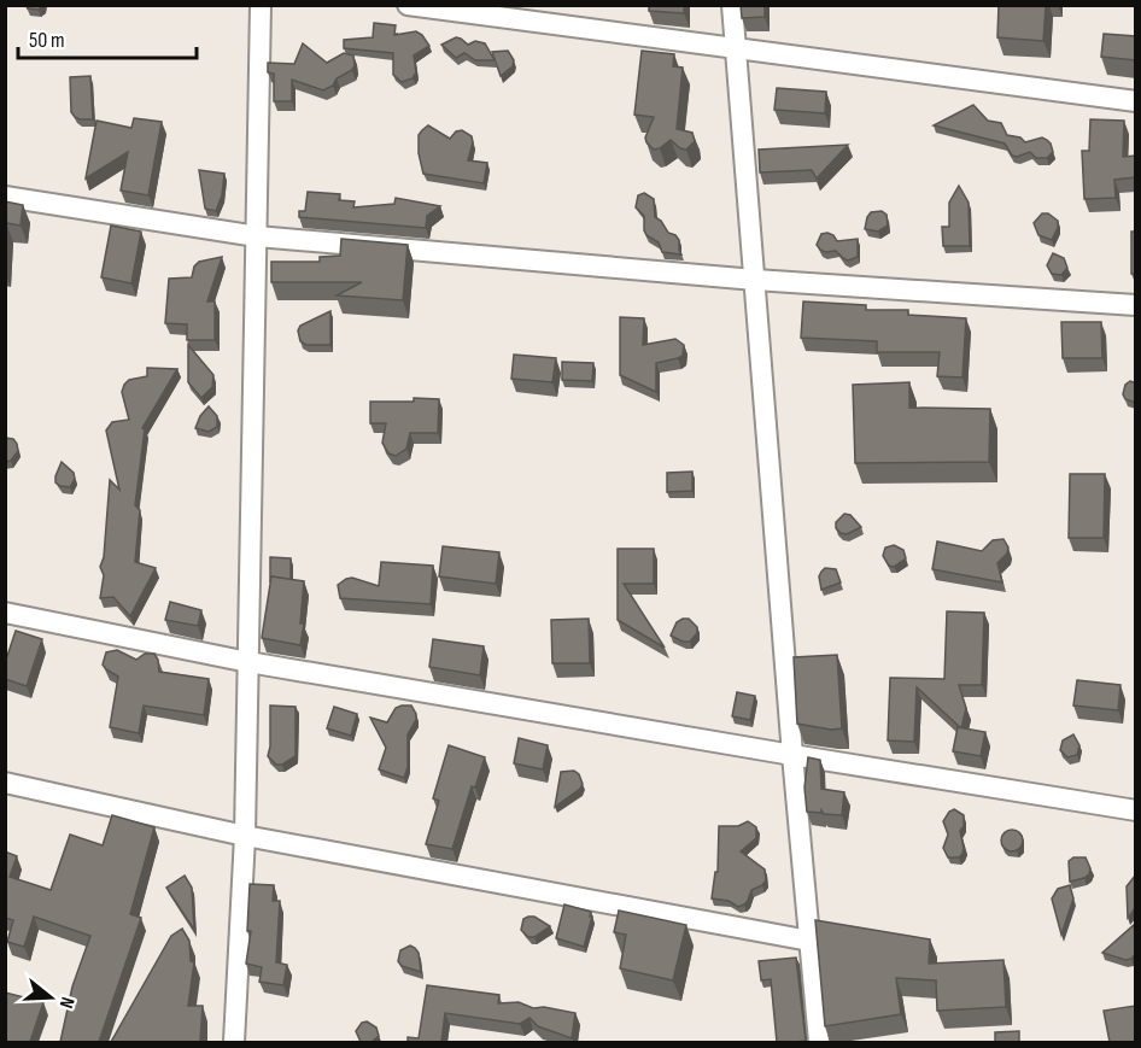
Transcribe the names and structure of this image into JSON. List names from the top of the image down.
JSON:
{
  "scale_bar": "50 m",
  "north": "right"
}
